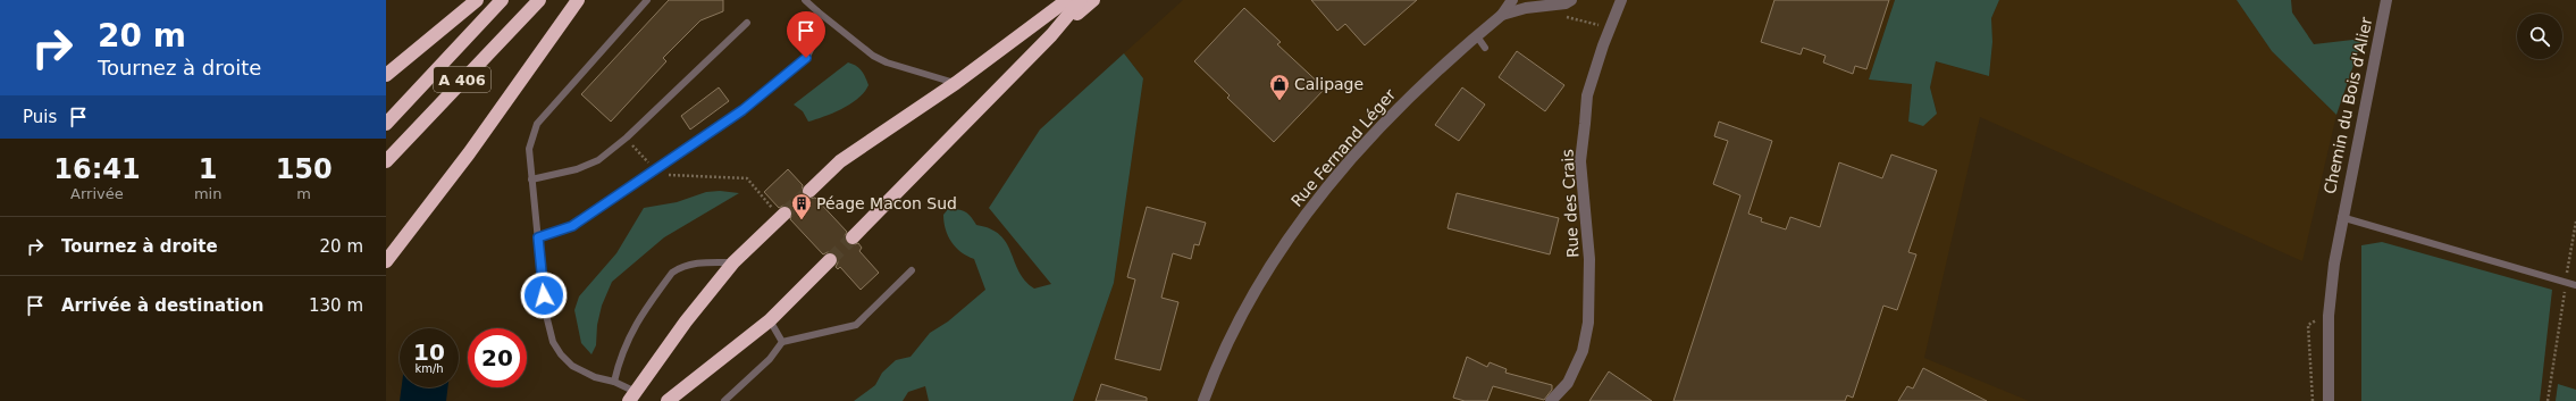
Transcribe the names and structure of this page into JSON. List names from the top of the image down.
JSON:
{
  "streets": {
    "highway": ["A 406"],
    "street": ["Chemin du Bois d'Alier", "Rue Fernand Léger", "Rue des Crais"]
  },
  "places": {
    "shop": ["Calipage"],
    "building": ["Péage Macon Sud"]
  },
  "page": {
    "turn": ["20 m", "Tournez à droite"],
    "then": "Puis",
    "eta": [
      "16:41",
      "Arrivée",
      "1",
      "min",
      "150",
      "m"
    ],
    "list": [
      {
        "name": "Tournez à droite",
        "value": "20 m"
      },
      {
        "name": "Arrivée à destination",
        "value": "130 m"
      }
    ],
    "speed": "10 km/h",
    "limit": "20"
  }
}
